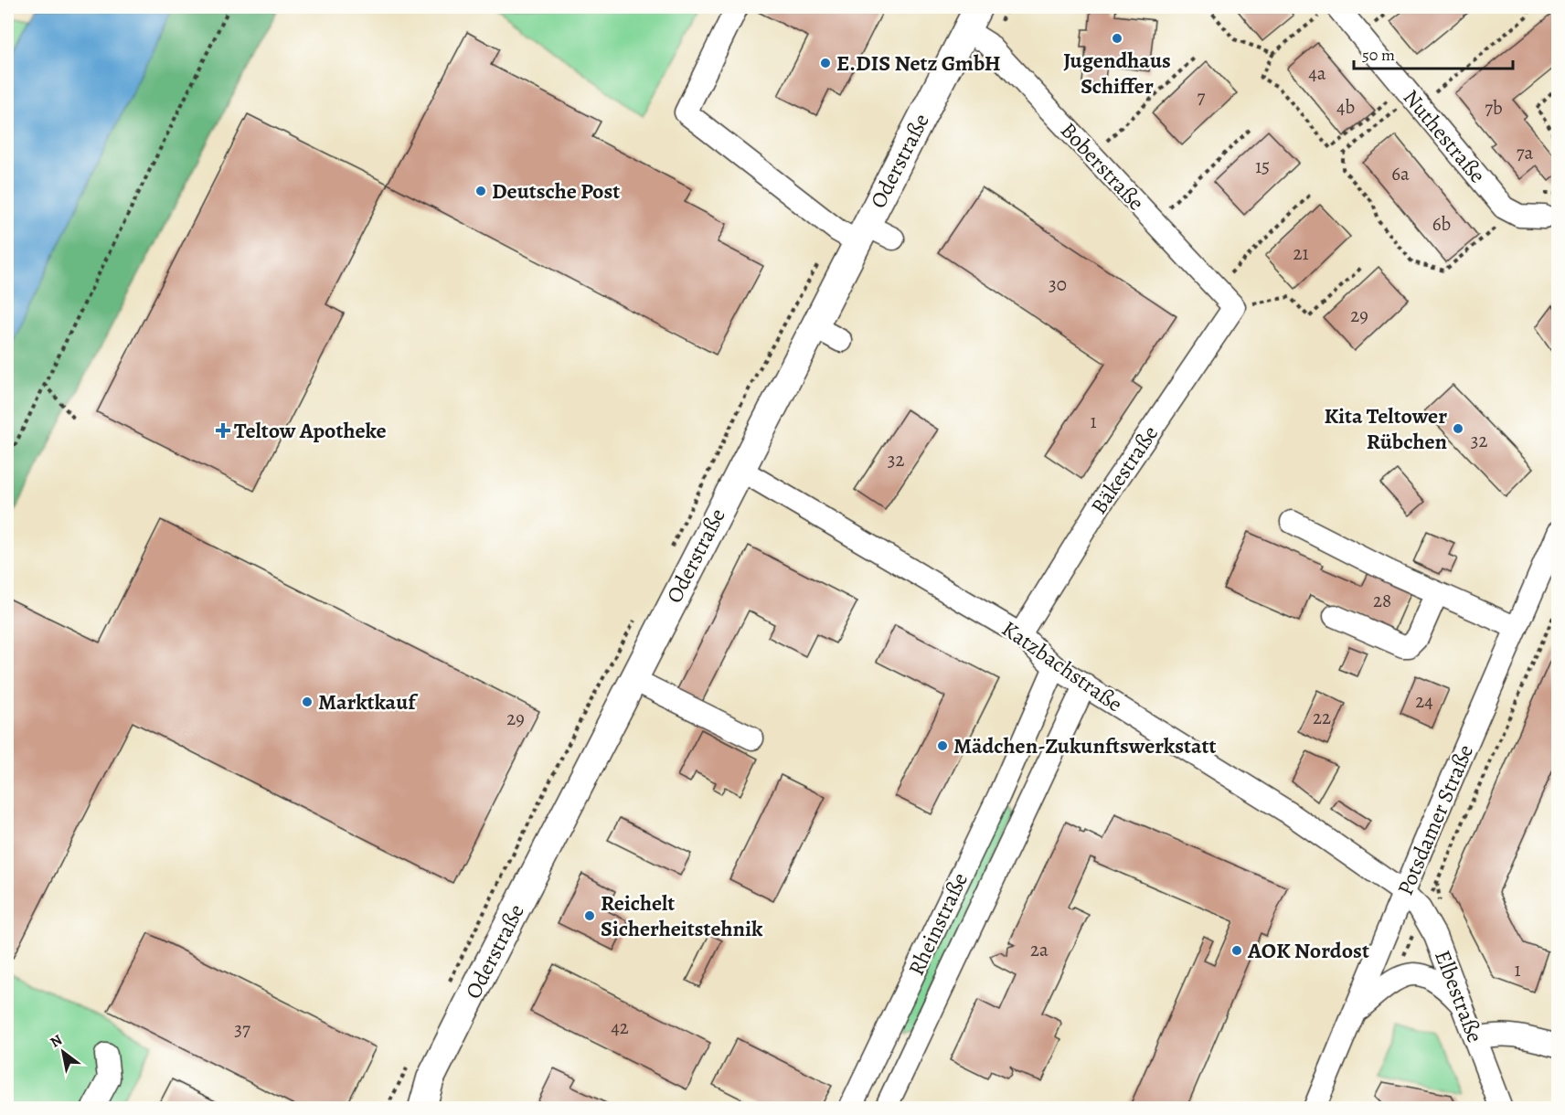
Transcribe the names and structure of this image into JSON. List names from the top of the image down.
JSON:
{
  "streets": {
    "main road": ["Oderstraße"],
    "street": [
      "Nuthestraße",
      "Boberstraße",
      "Bäkestraße",
      "Katzbachstraße",
      "Potsdamer Straße",
      "Rheinstraße",
      "Elbestraße"
    ]
  },
  "crossings": [
    ["Oderstraße", "Boberstraße"],
    ["Oderstraße", "Katzbachstraße"],
    ["Boberstraße", "Bäkestraße"],
    ["Bäkestraße", "Katzbachstraße"],
    ["Katzbachstraße", "Potsdamer Straße"],
    ["Katzbachstraße", "Rheinstraße"],
    ["Katzbachstraße", "Elbestraße"],
    ["Potsdamer Straße", "Elbestraße"]
  ],
  "places": {
    "other": [
      "Jugendhaus Schiffer",
      "E.DIS Netz GmbH",
      "Deutsche Post",
      "Kita Teltower Rübchen",
      "Marktkauf",
      "Mädchen-Zukunftswerkstatt",
      "Reichelt Sicherheitstehnik",
      "AOK Nordost"
    ],
    "health": ["Teltow Apotheke"]
  },
  "house_numbers": [
    "4a",
    "7",
    "4b",
    "7b",
    "7a",
    "15",
    "6a",
    "6b",
    "21",
    "30",
    "29",
    "1",
    "32",
    "32",
    "28",
    "24",
    "22",
    "29",
    "2a",
    "1",
    "42",
    "37"
  ],
  "scale_bar": "50 m",
  "north": "top left"
}
